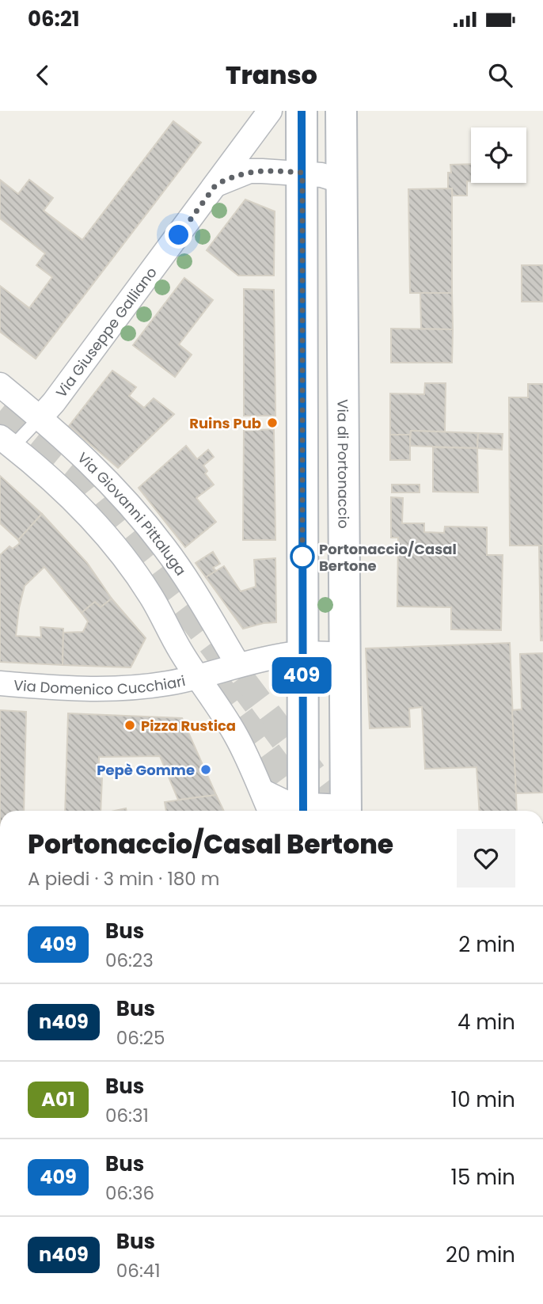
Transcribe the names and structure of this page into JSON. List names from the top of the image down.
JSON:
{
  "streets": {
    "main road": ["Via di Portonaccio"],
    "street": ["Via Giuseppe Galliano", "Via Giovanni Pittaluga", "Via Domenico Cucchiari"]
  },
  "crossings": [
    ["Via Giuseppe Galliano", "Via Giovanni Pittaluga"],
    ["Via di Portonaccio", "Via Domenico Cucchiari"],
    ["Via Giovanni Pittaluga", "Via Domenico Cucchiari"]
  ],
  "places": [
    "Ruins Pub",
    "Portonaccio/Casal Bertone",
    "Pizza Rustica",
    "Pepè Gomme"
  ],
  "lines": ["bus line 409"],
  "page": {
    "status": "06:21",
    "header": "Transo",
    "on_map": "409",
    "heading": ["Portonaccio/Casal Bertone", "A piedi · 3 min · 180 m"],
    "list": [
      {
        "mark": "409",
        "name": "Bus",
        "note": "06:23",
        "value": "2 min"
      },
      {
        "mark": "n409",
        "name": "Bus",
        "note": "06:25",
        "value": "4 min"
      },
      {
        "mark": "A01",
        "name": "Bus",
        "note": "06:31",
        "value": "10 min"
      },
      {
        "mark": "409",
        "name": "Bus",
        "note": "06:36",
        "value": "15 min"
      },
      {
        "mark": "n409",
        "name": "Bus",
        "note": "06:41",
        "value": "20 min"
      }
    ]
  }
}
